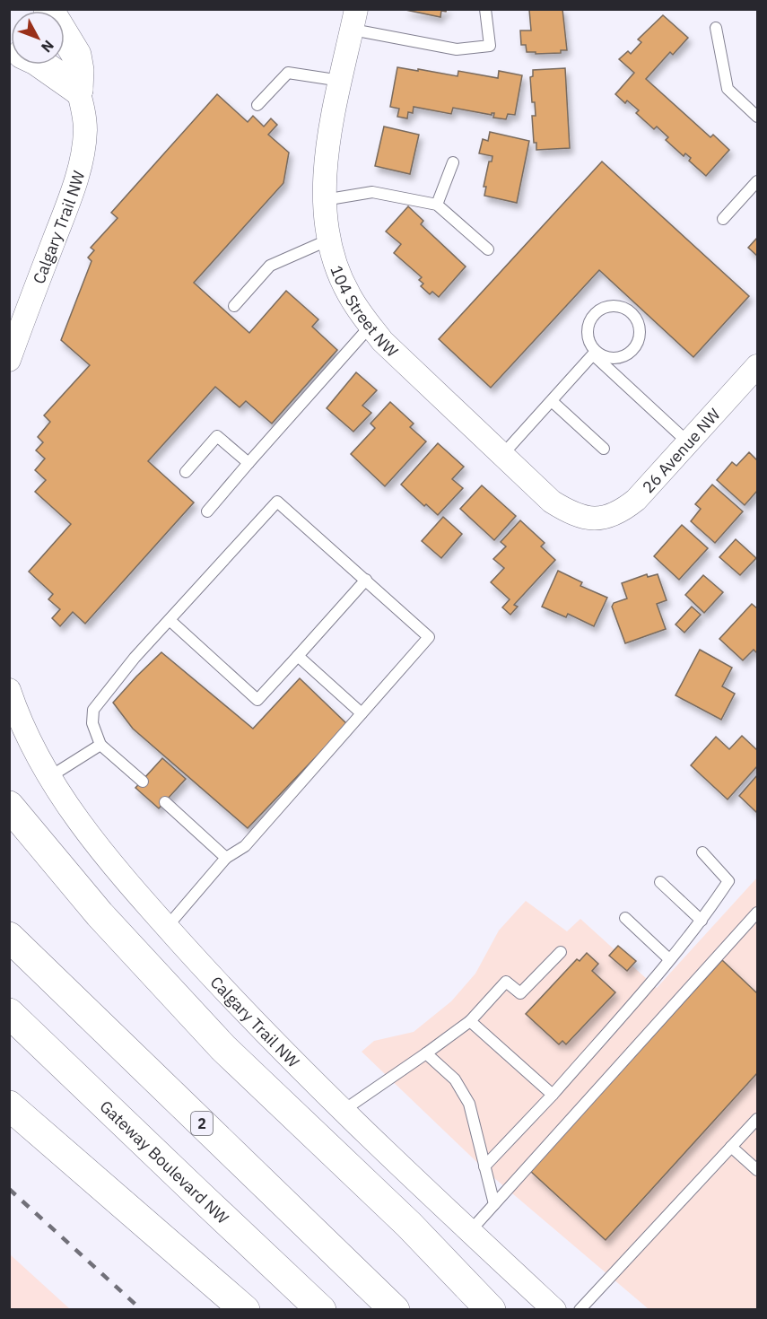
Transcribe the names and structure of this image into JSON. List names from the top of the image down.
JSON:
{
  "streets": {
    "main road": ["2", "Gateway Boulevard NW"],
    "street": ["Calgary Trail NW", "104 Street NW", "26 Avenue NW"]
  },
  "crossings": [
    ["104 Street NW", "26 Avenue NW"]
  ],
  "north": "bottom right"
}
